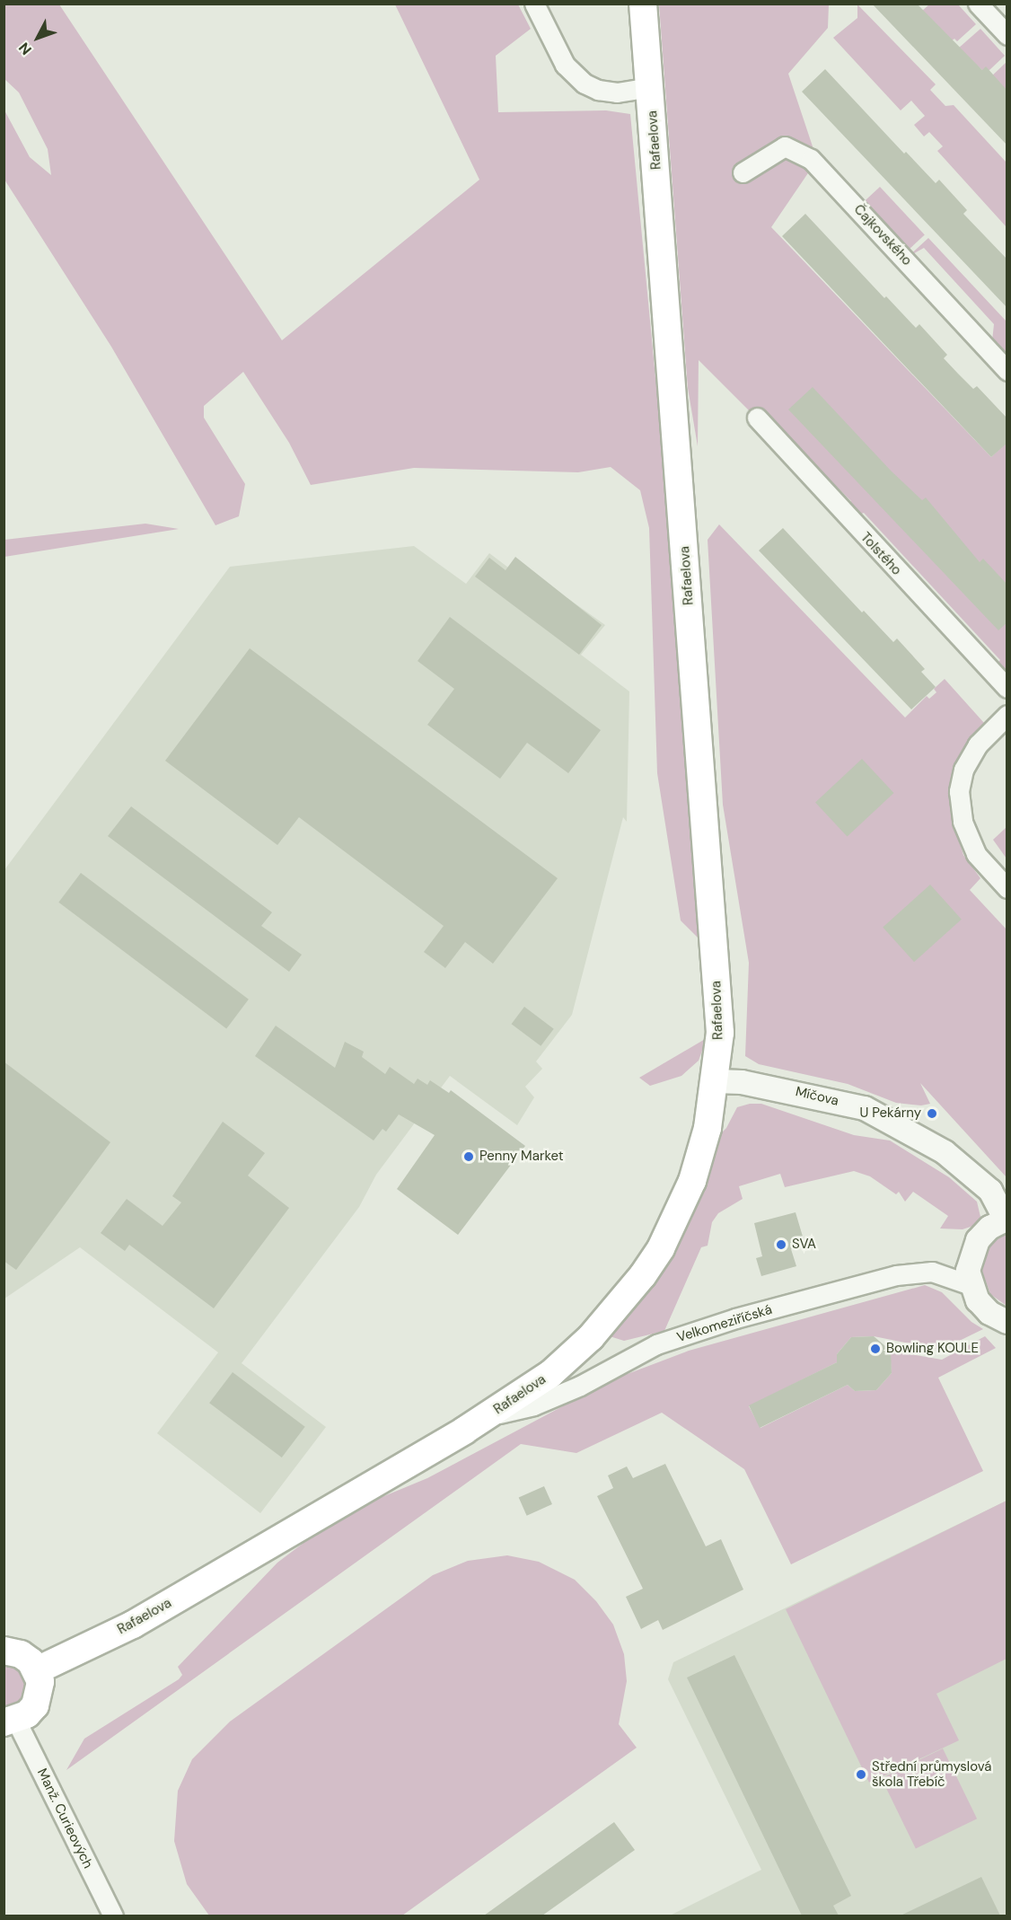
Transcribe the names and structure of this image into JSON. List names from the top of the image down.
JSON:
{
  "streets": {
    "main road": ["Rafaelova"],
    "street": [
      "Čajkovského",
      "Tolstého",
      "Míčova",
      "Velkomeziříčská",
      "Manž. Curieových"
    ]
  },
  "crossings": [
    ["Rafaelova", "Míčova"],
    ["Rafaelova", "Velkomeziříčská"]
  ],
  "places": [
    "U Pekárny",
    "Penny Market",
    "SVA",
    "Bowling KOULE",
    "Střední průmyslová škola Třebíč"
  ],
  "north": "bottom left"
}
